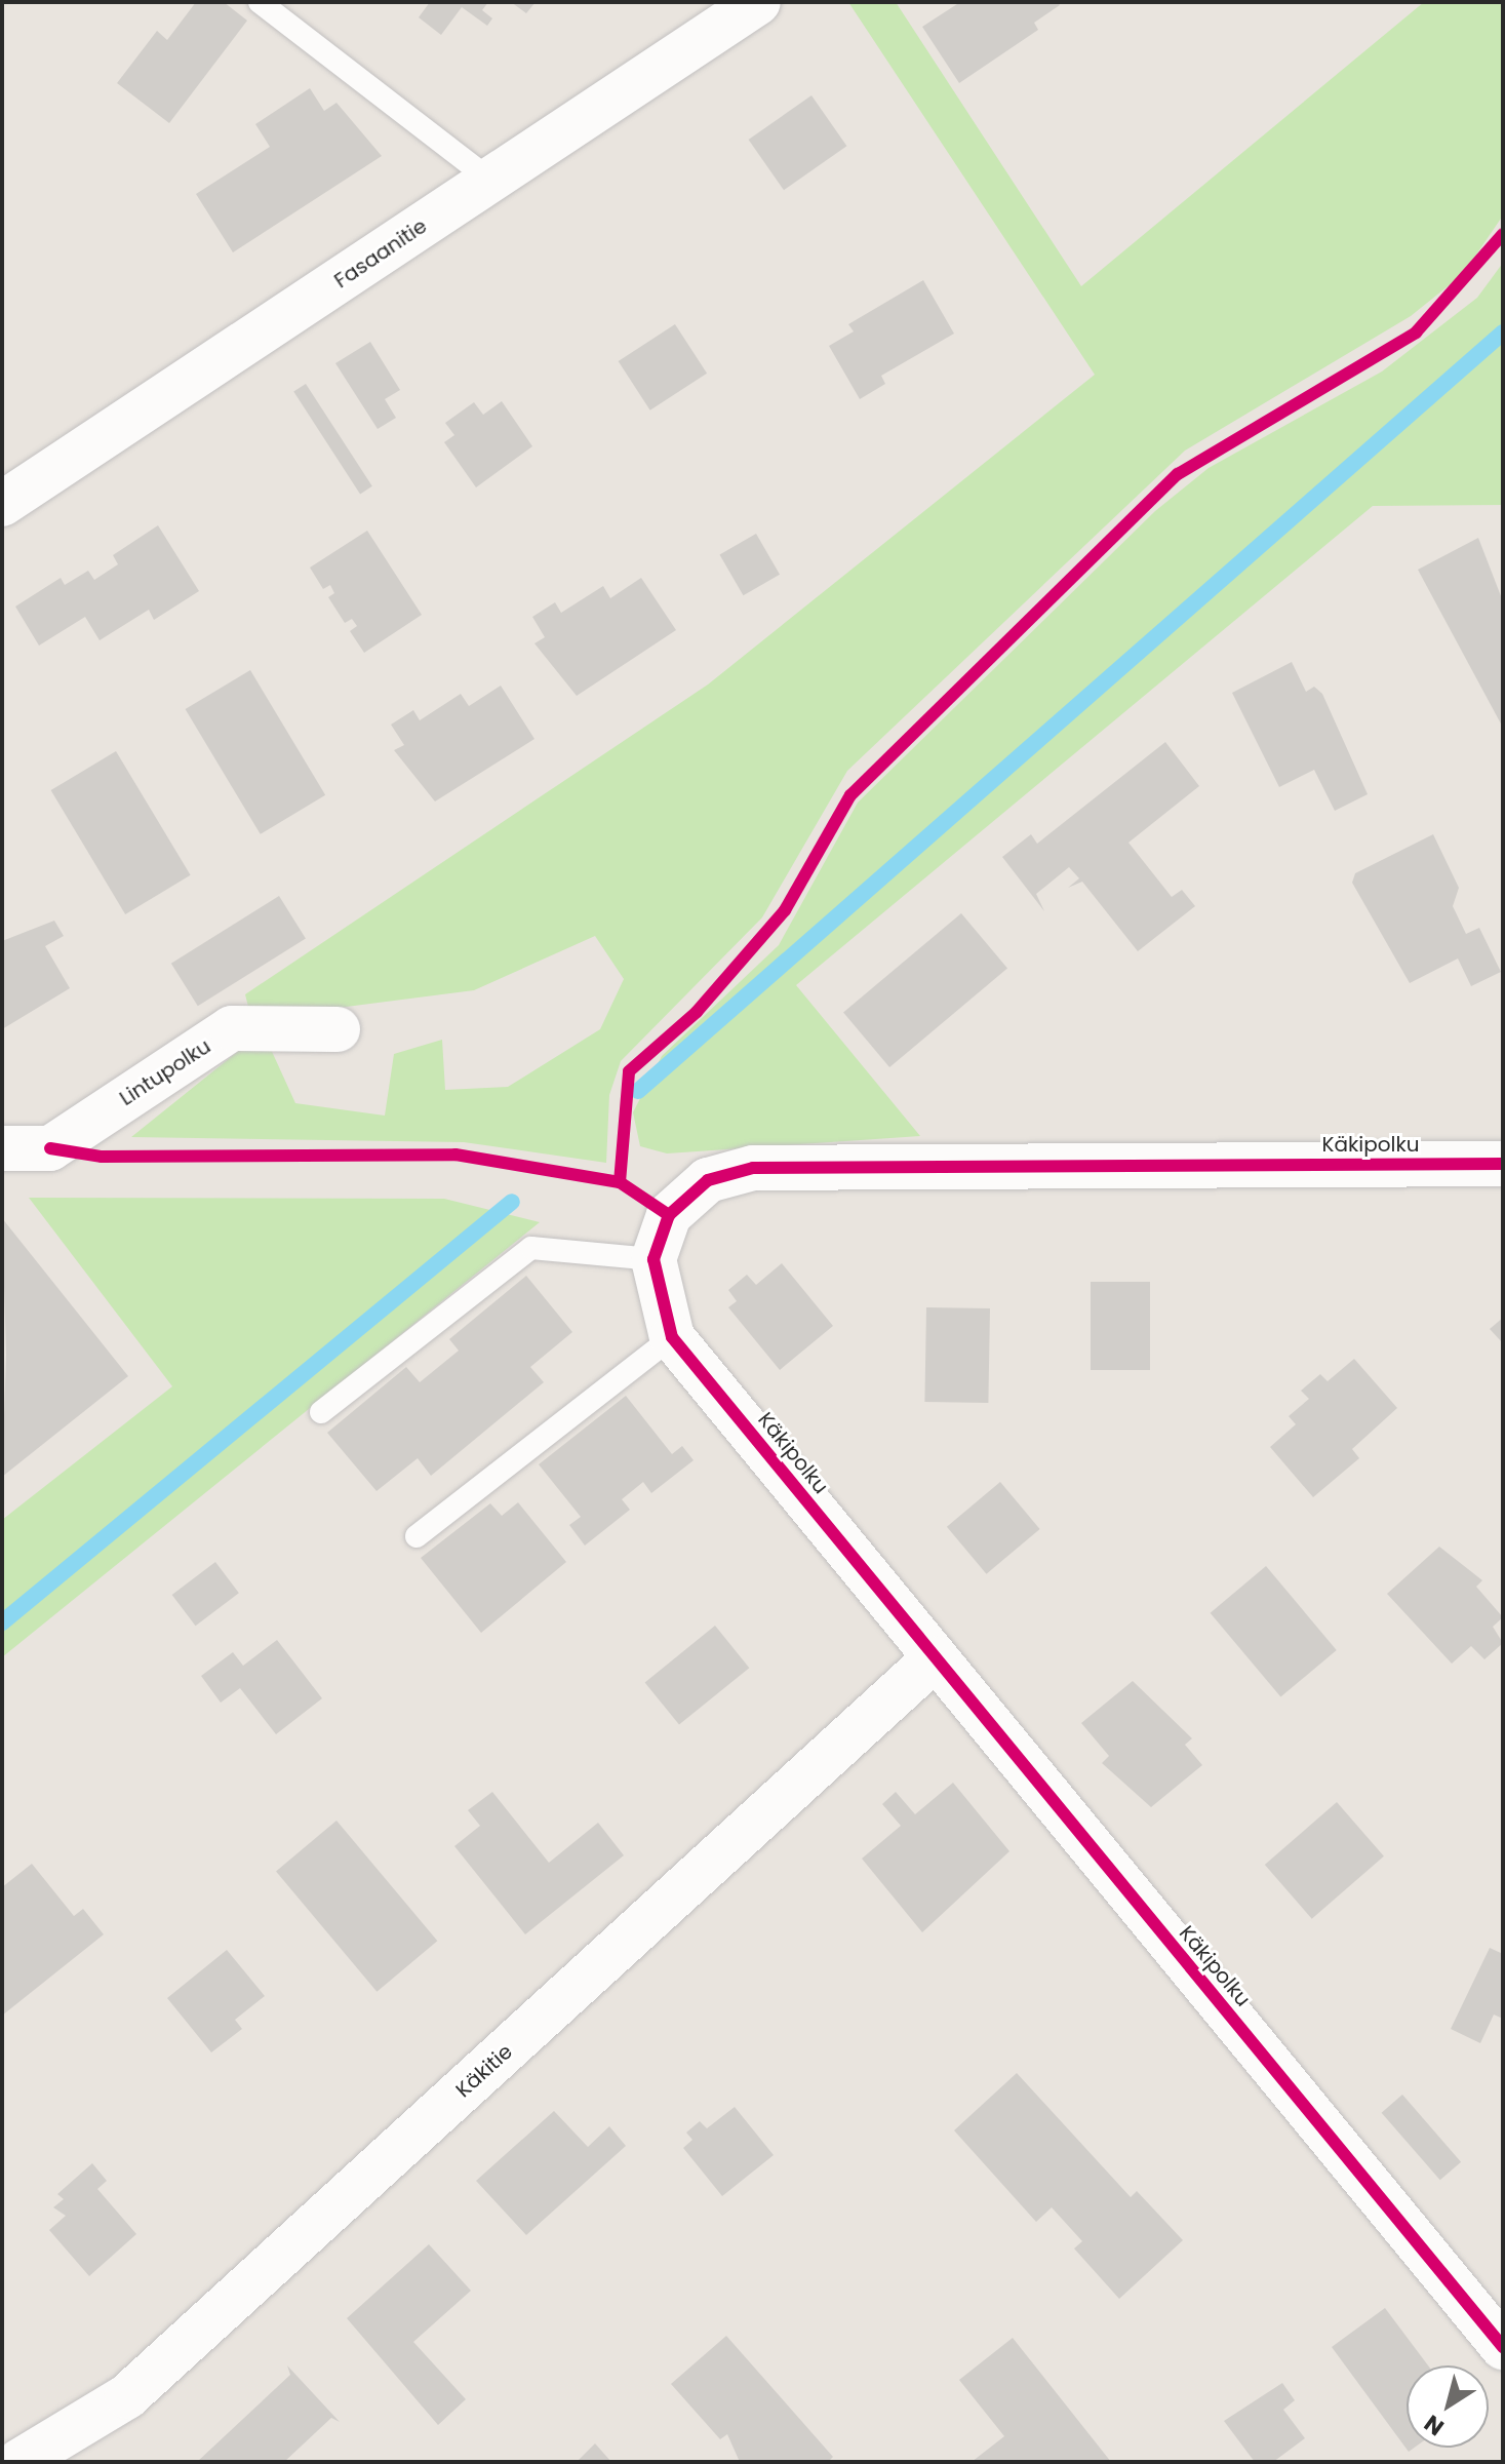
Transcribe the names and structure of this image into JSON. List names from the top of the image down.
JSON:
{
  "streets": {
    "street": [
      "Fasaanitie",
      "Lintupolku",
      "Käkipolku",
      "Käkitie"
    ]
  },
  "crossings": [
    ["Käkipolku", "Käkitie"]
  ],
  "north": "bottom left"
}
